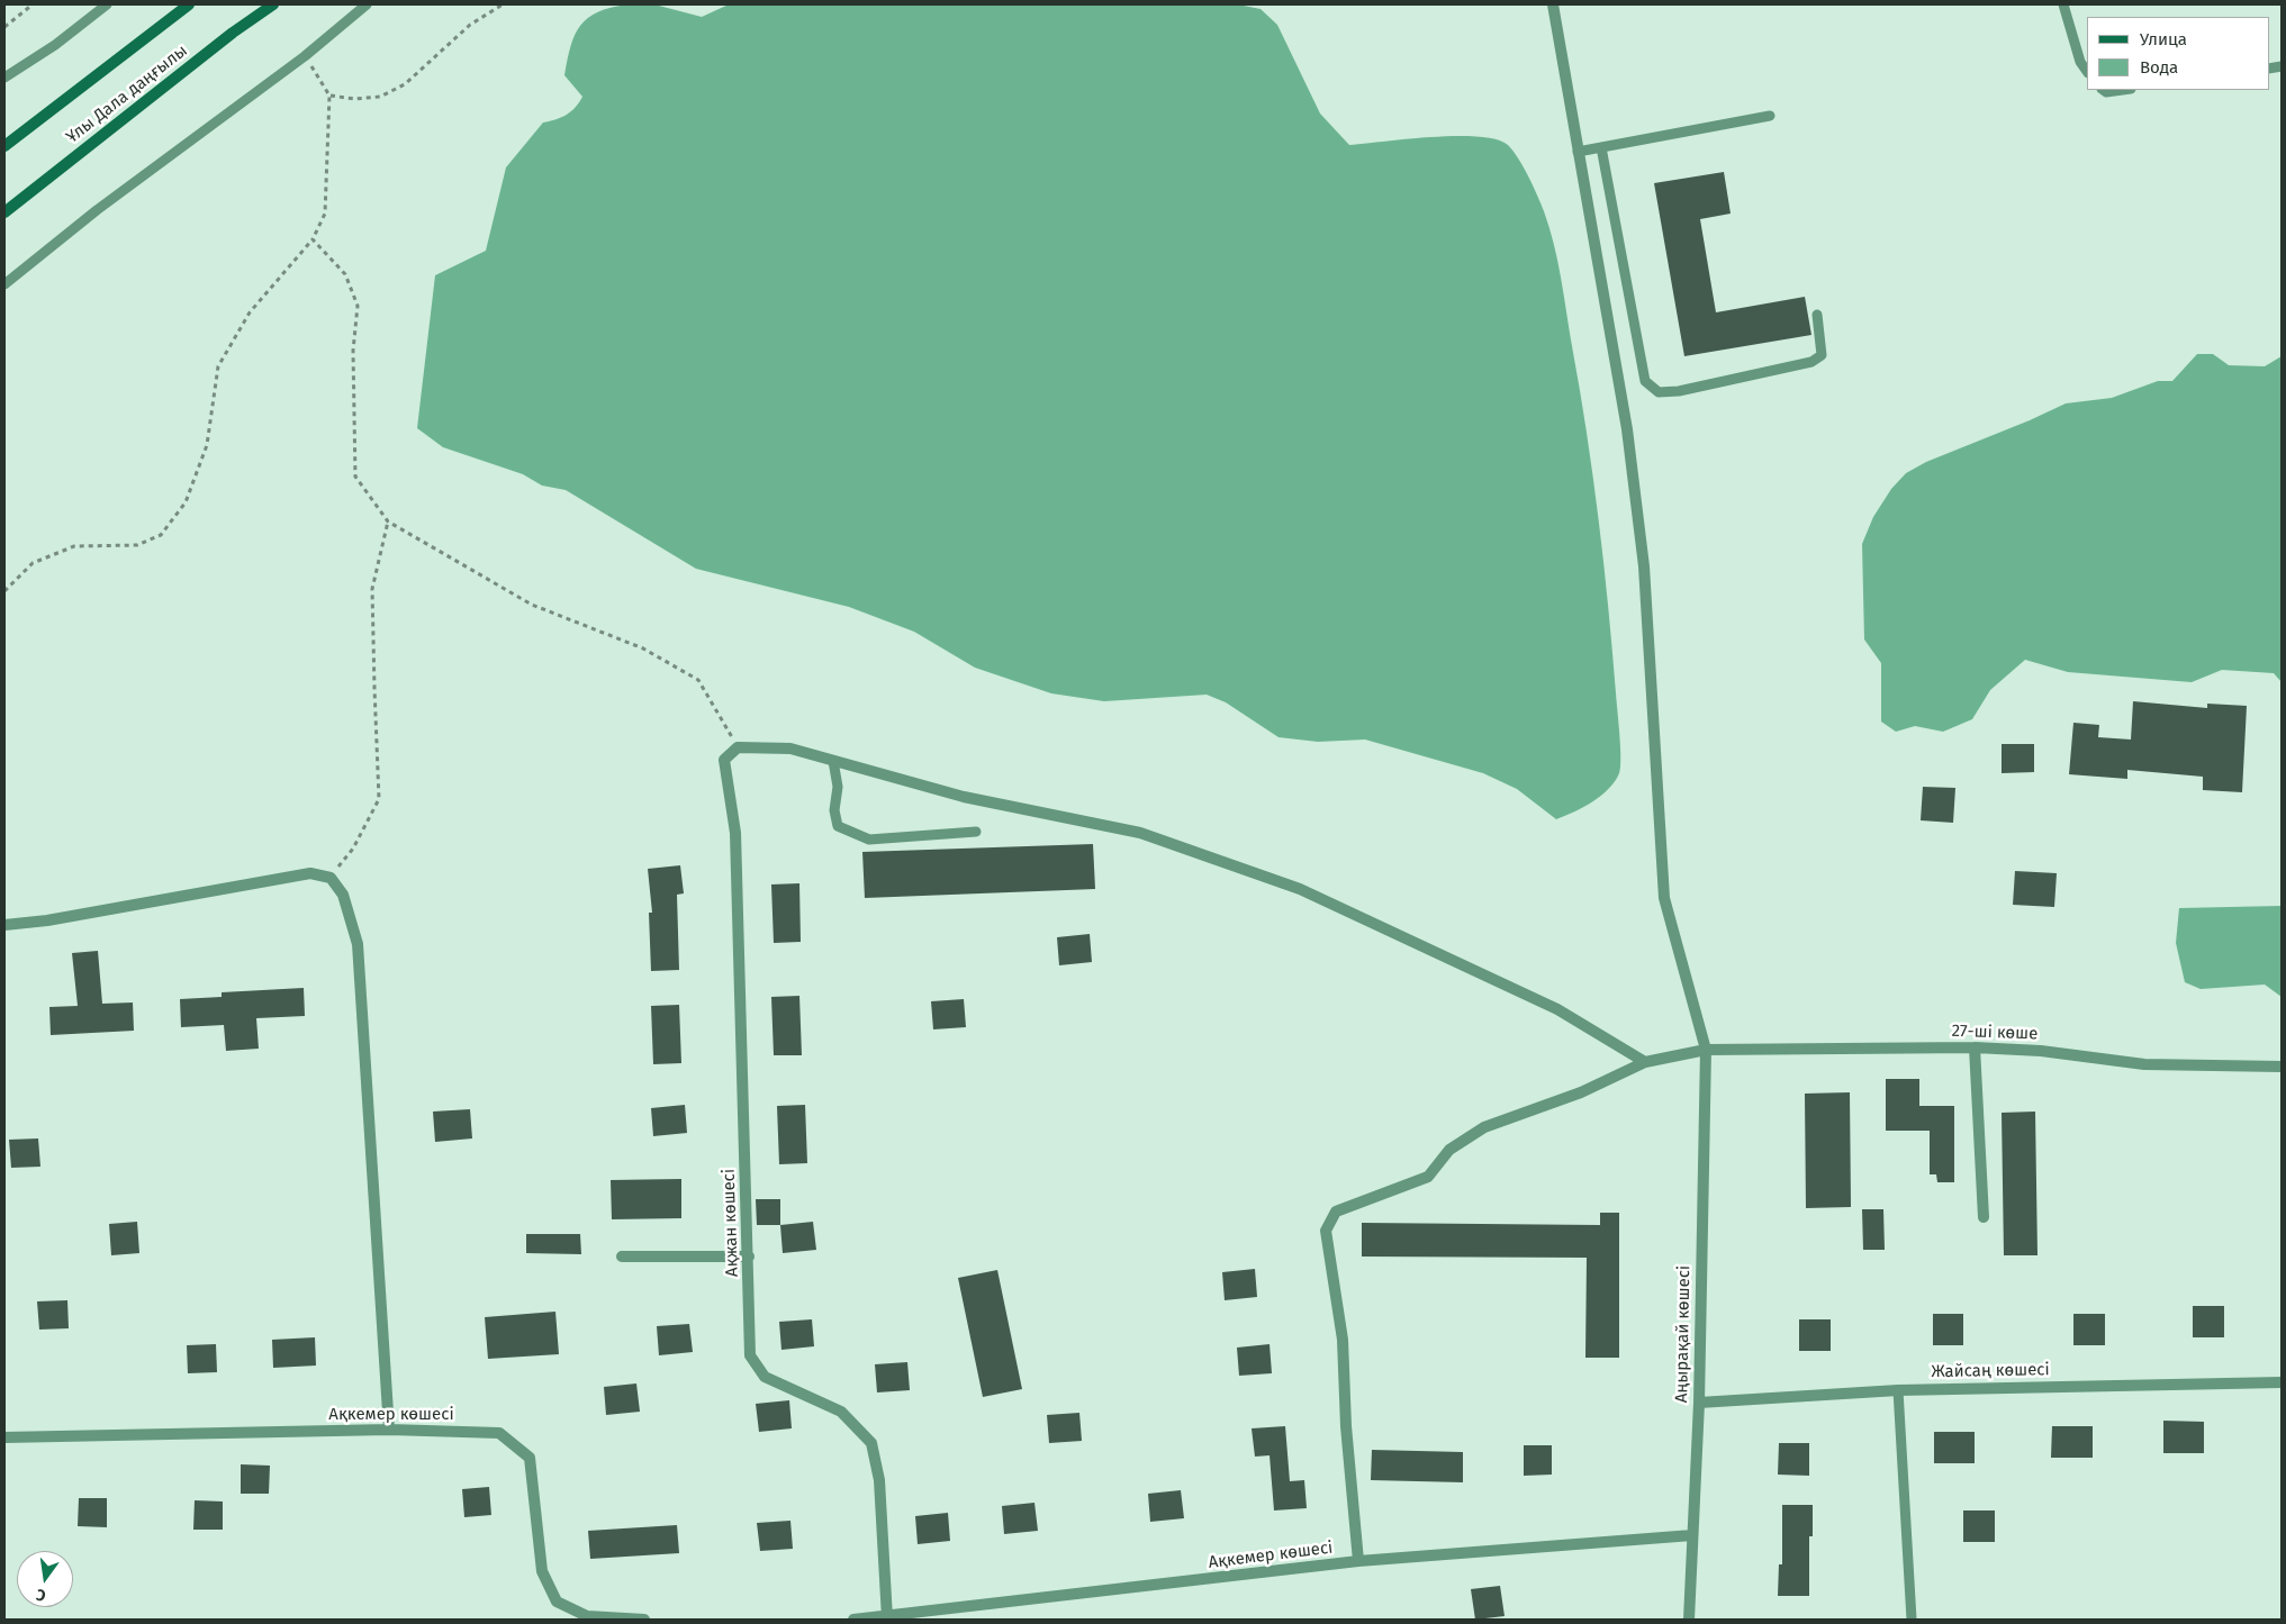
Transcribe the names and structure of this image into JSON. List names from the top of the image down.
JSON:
{
  "streets": {
    "main road": ["Ұлы Дала даңғылы"],
    "street": [
      "27-ші көше",
      "Ақжан көшесі",
      "Аңырақай көшесі",
      "Жайсаң көшесі",
      "Ақкемер көшесі"
    ]
  },
  "crossings": [
    ["27-ші көше", "Аңырақай көшесі"],
    ["27-ші көше", "Ақкемер көшесі"],
    ["Ақжан көшесі", "Ақкемер көшесі"],
    ["Аңырақай көшесі", "Жайсаң көшесі"],
    ["Аңырақай көшесі", "Ақкемер көшесі"]
  ],
  "legend": ["Улица", "Вода"],
  "north": "bottom"
}
